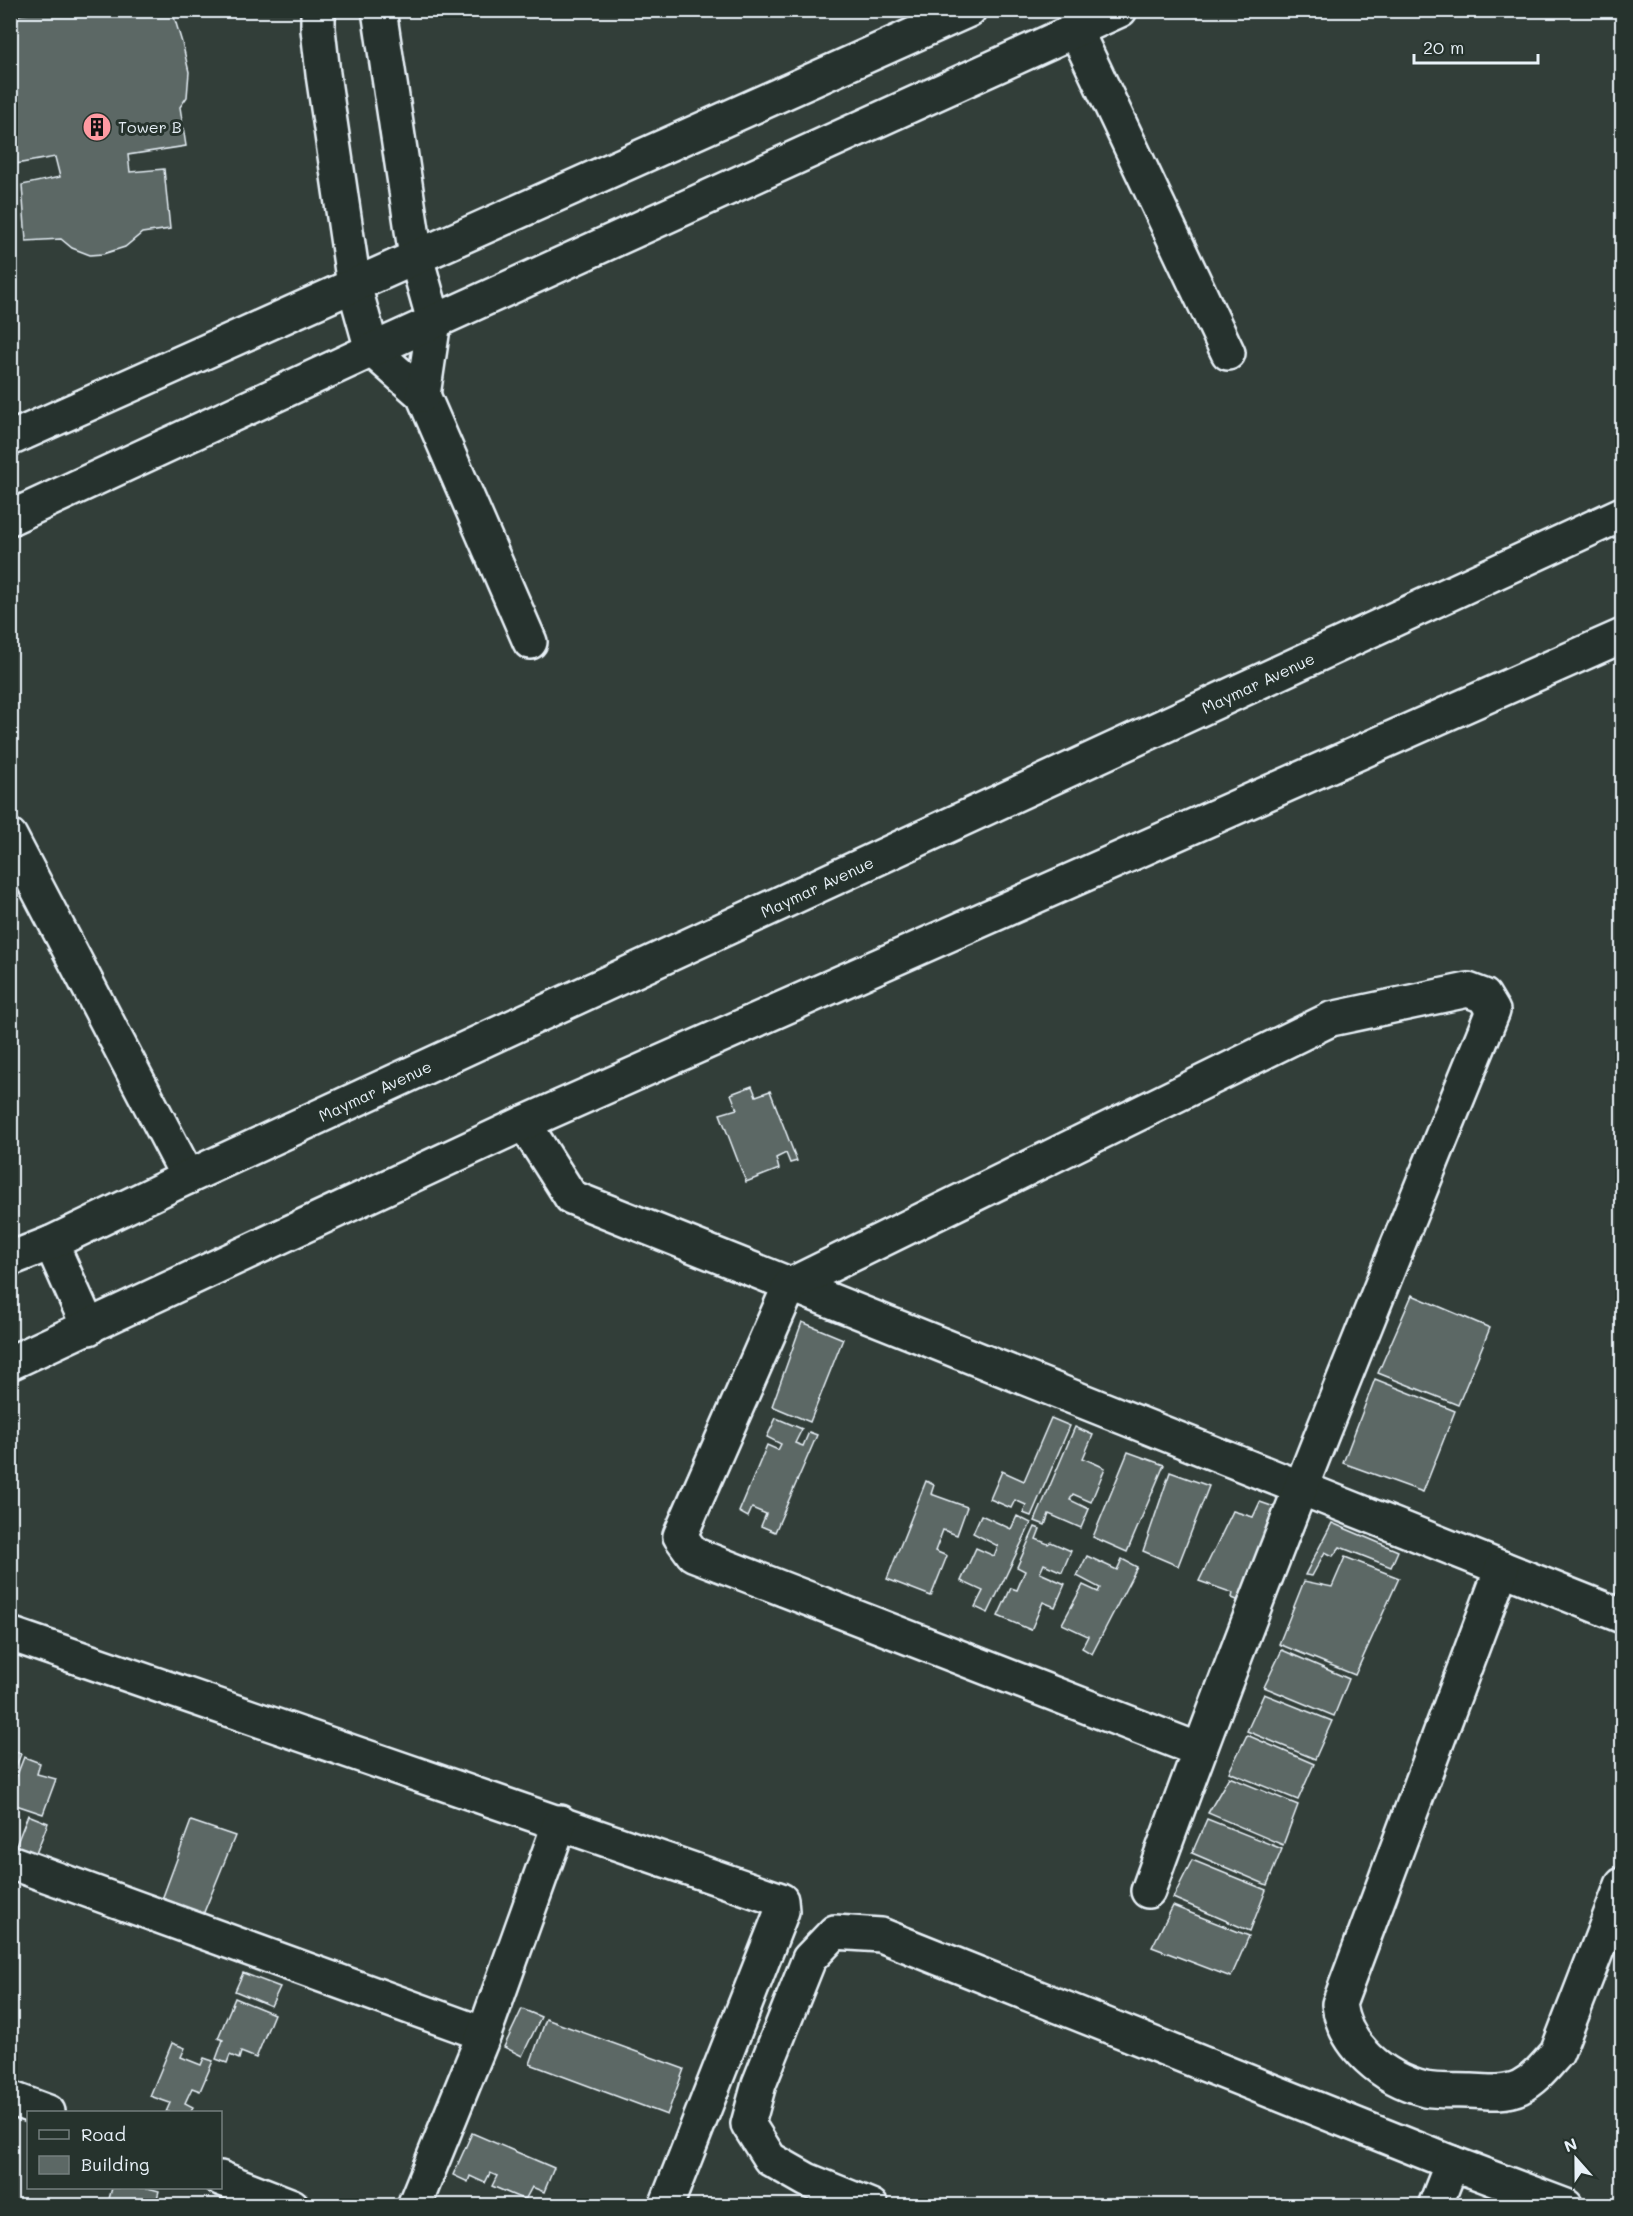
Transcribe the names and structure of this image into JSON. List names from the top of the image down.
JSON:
{
  "streets": {
    "street": ["Maymar Avenue"]
  },
  "places": {
    "building": ["Tower B"]
  },
  "legend": ["Road", "Building"],
  "scale_bar": "20 m",
  "north": "top"
}
